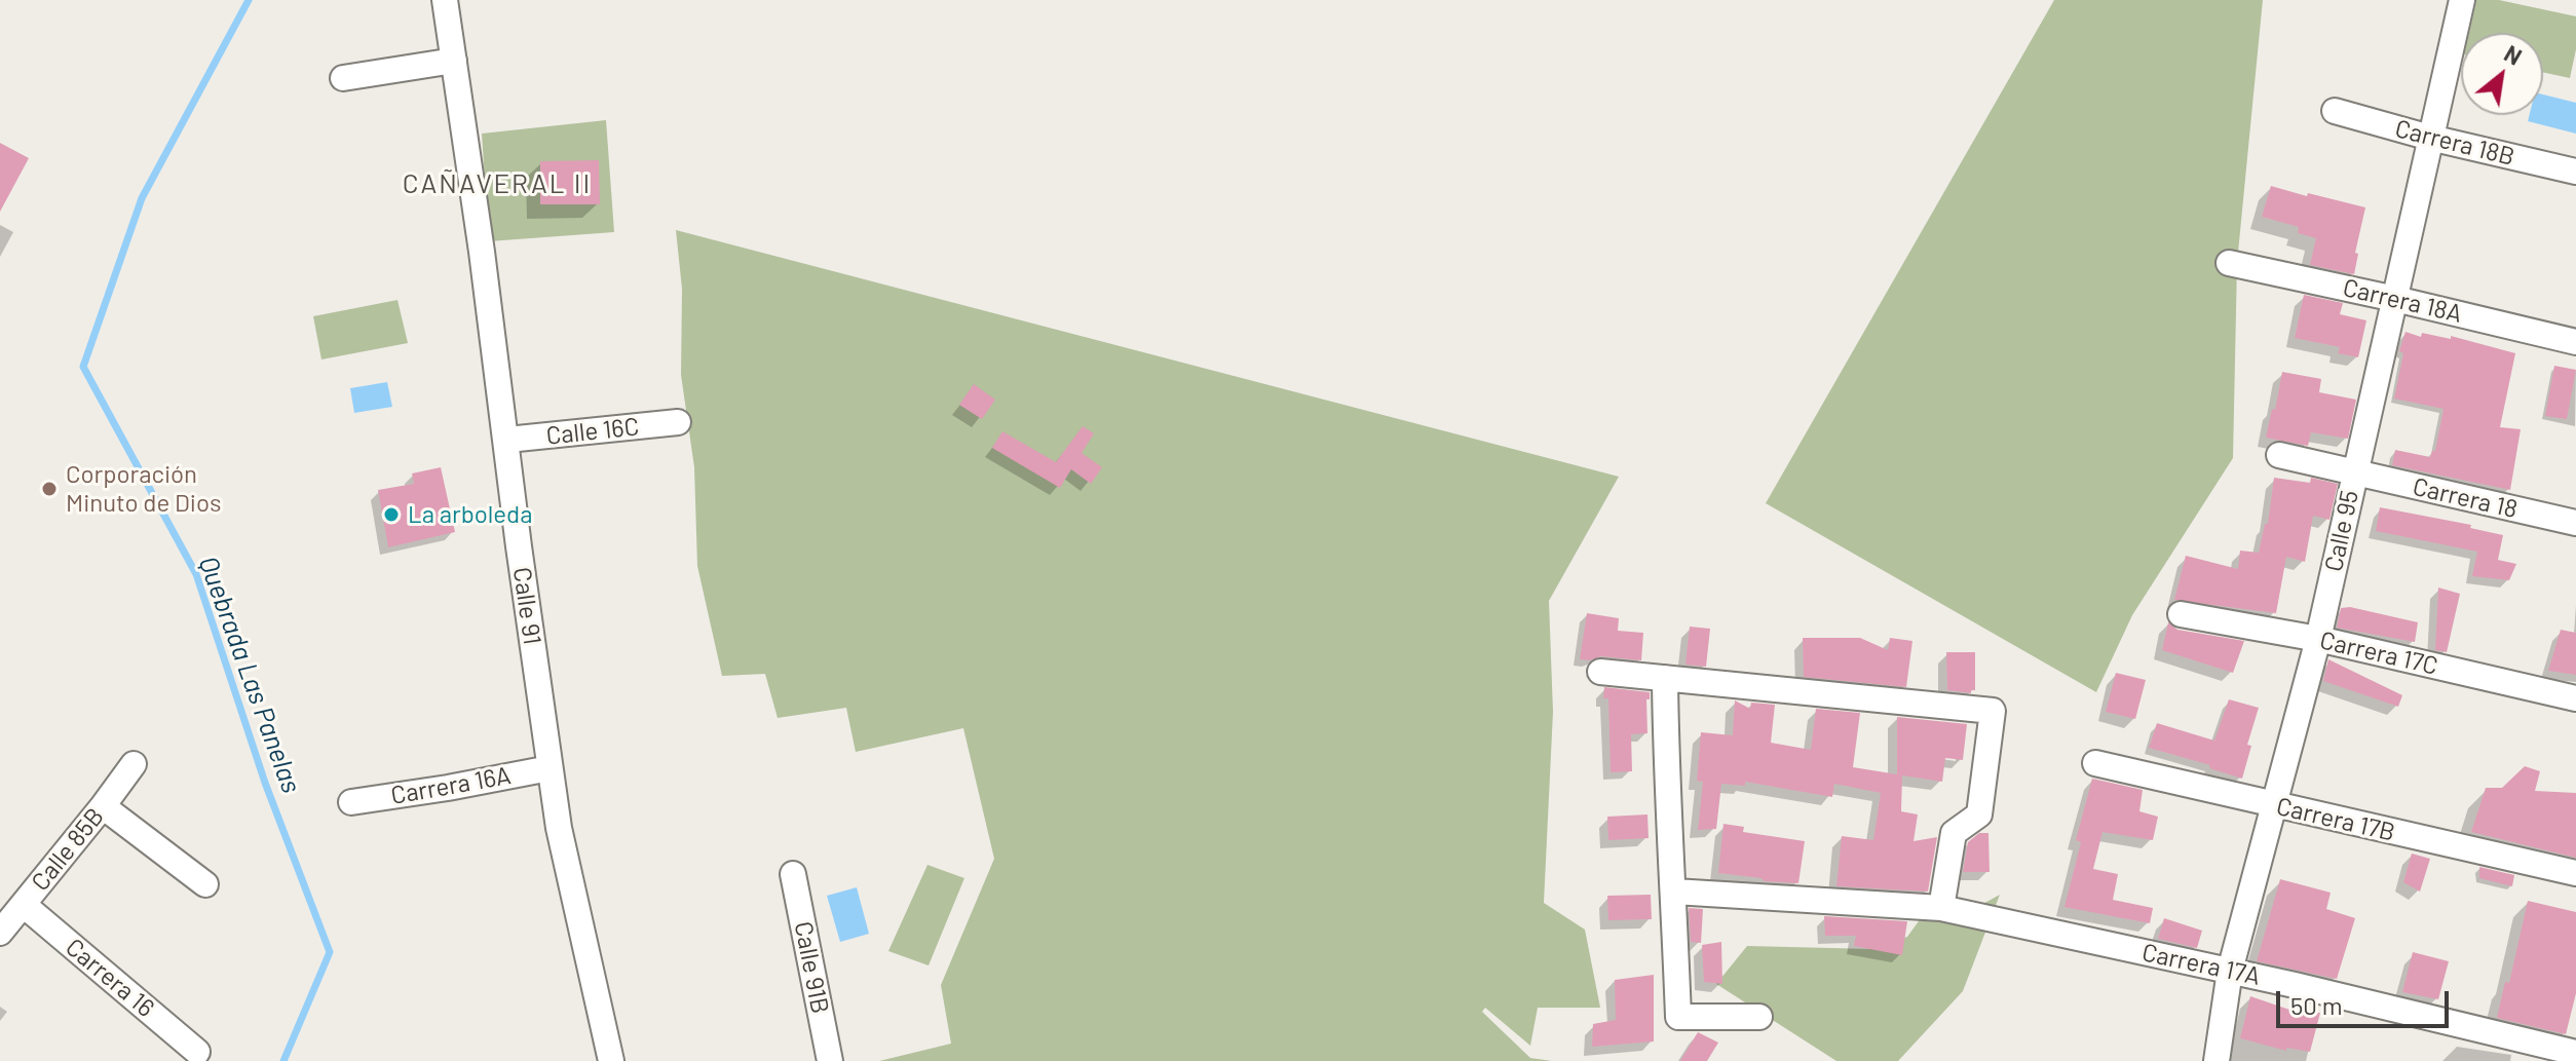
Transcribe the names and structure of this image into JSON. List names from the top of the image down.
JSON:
{
  "streets": {
    "street": [
      "Carrera 18B",
      "Carrera 18A",
      "Calle 16C",
      "Carrera 18",
      "Calle 95",
      "Calle 91",
      "Carrera 17C",
      "Carrera 16A",
      "Carrera 17B",
      "Calle 85B",
      "Carrera 17A",
      "Calle 91B",
      "Carrera 16"
    ]
  },
  "crossings": [
    ["Carrera 18B", "Calle 95"],
    ["Carrera 18A", "Calle 95"],
    ["Calle 16C", "Calle 91"],
    ["Carrera 18", "Calle 95"],
    ["Calle 95", "Carrera 17C"],
    ["Calle 95", "Carrera 17B"],
    ["Calle 95", "Carrera 17A"],
    ["Calle 91", "Carrera 16A"],
    ["Calle 85B", "Carrera 16"]
  ],
  "districts": ["CAÑAVERAL II"],
  "water": ["Quebrada Las Panelas"],
  "places": ["Corporación Minuto de Dios", "La arboleda"],
  "scale_bar": "50 m",
  "north": "top right"
}
